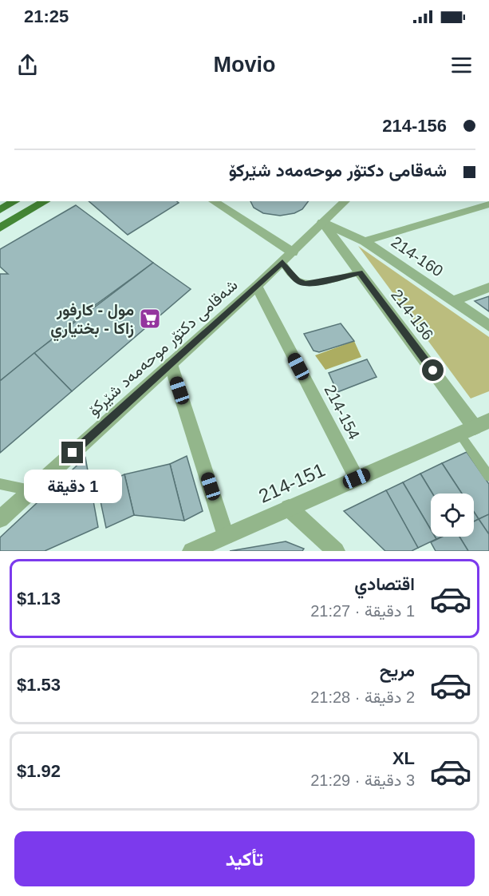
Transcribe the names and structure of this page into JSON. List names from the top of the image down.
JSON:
{
  "streets": {
    "street": [
      "214-160",
      "214-156",
      "شەقامی دکتۆر موحەمەد شێرکۆ",
      "214-154",
      "214-151"
    ]
  },
  "crossings": [
    ["214-160", "214-156"],
    ["214-160", "شەقامی دکتۆر موحەمەد شێرکۆ"],
    ["214-156", "شەقامی دکتۆر موحەمەد شێرکۆ"],
    ["214-156", "214-151"],
    ["شەقامی دکتۆر موحەمەد شێرکۆ", "214-154"],
    ["214-154", "214-151"]
  ],
  "places": {
    "supermarket": ["مول - كارفور زاكا - بختياري"]
  },
  "page": {
    "status": "21:25",
    "header": "Movio",
    "banner": ["214-156", "شەقامی دکتۆر موحەمەد شێرکۆ"],
    "bubble": "1 دقيقة",
    "list": [
      {
        "name": "اقتصادي",
        "note": "1 دقيقة · 21:27",
        "value": "$1.13"
      },
      {
        "name": "مريح",
        "note": "2 دقيقة · 21:28",
        "value": "$1.53"
      },
      {
        "name": "XL",
        "note": "3 دقيقة · 21:29",
        "value": "$1.92"
      }
    ],
    "buttons": "تأكيد"
  }
}
